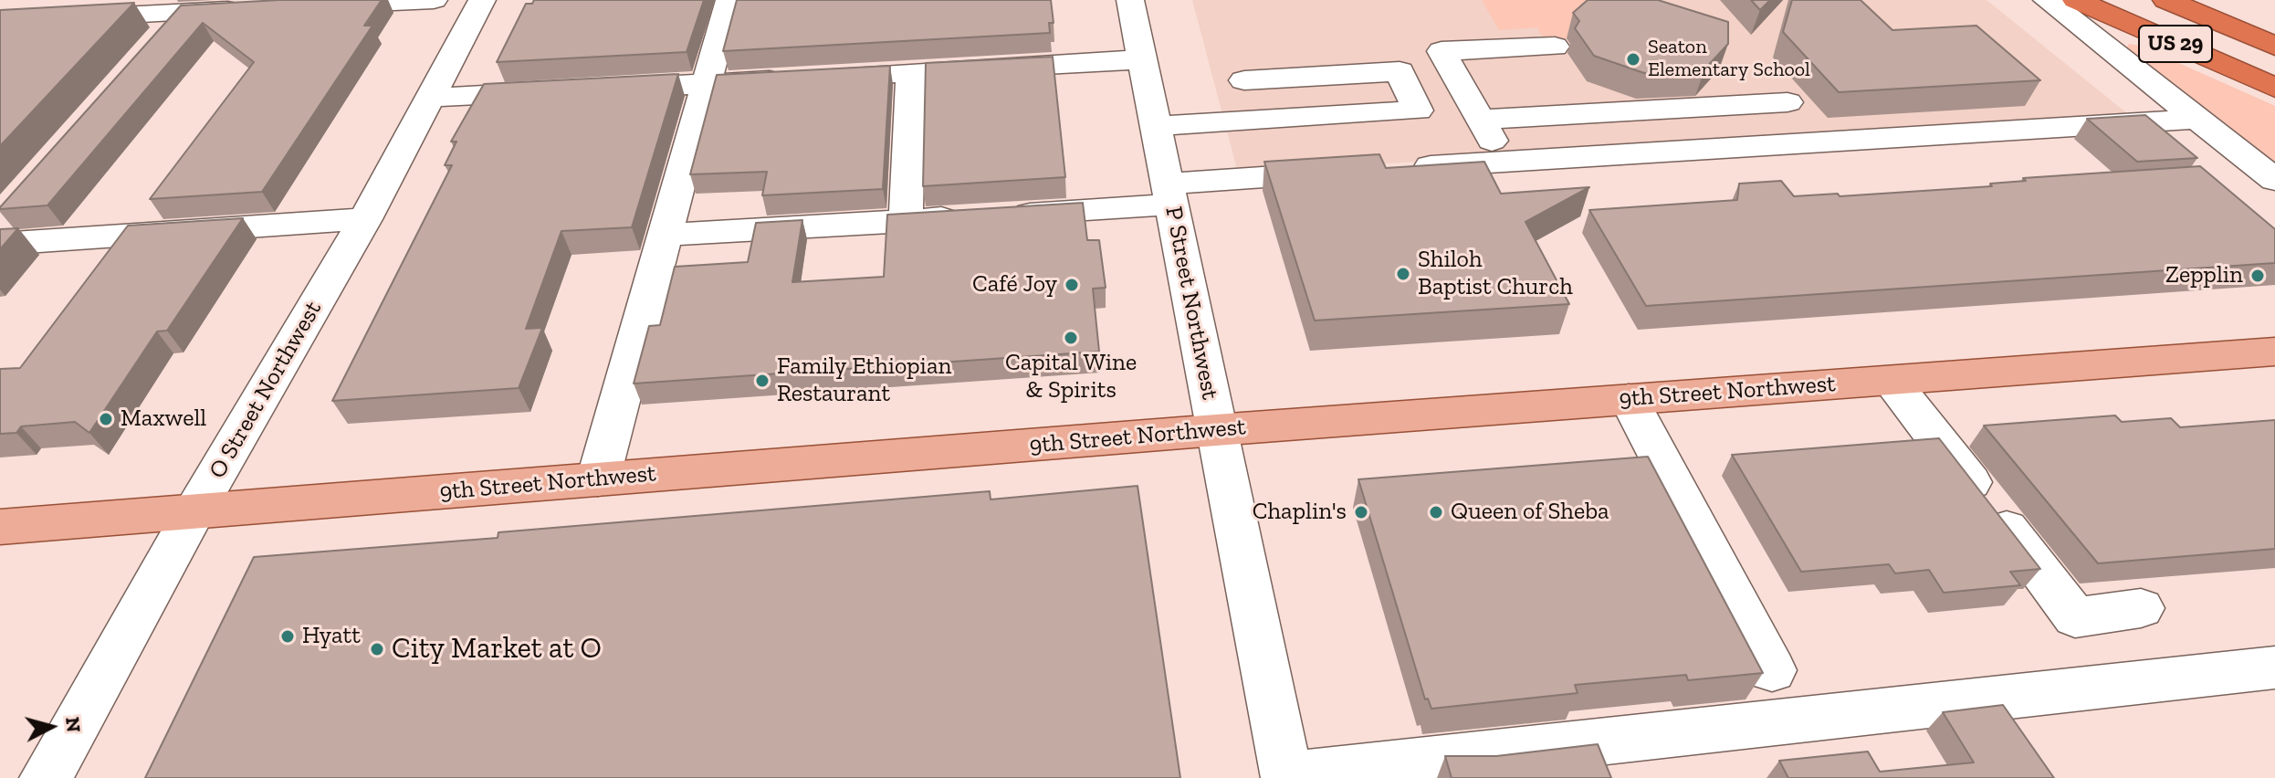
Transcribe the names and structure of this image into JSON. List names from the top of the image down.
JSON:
{
  "streets": {
    "highway": ["US 29"],
    "main road": ["9th Street Northwest"],
    "street": ["P Street Northwest", "O Street Northwest"]
  },
  "crossings": [
    ["P Street Northwest", "9th Street Northwest"],
    ["O Street Northwest", "9th Street Northwest"]
  ],
  "places": [
    "Seaton Elementary School",
    "Shiloh Baptist Church",
    "Zepplin",
    "Café Joy",
    "Capital Wine & Spirits",
    "Family Ethiopian Restaurant",
    "Maxwell",
    "Chaplin's",
    "Queen of Sheba",
    "Hyatt",
    "City Market at O"
  ],
  "north": "right"
}
